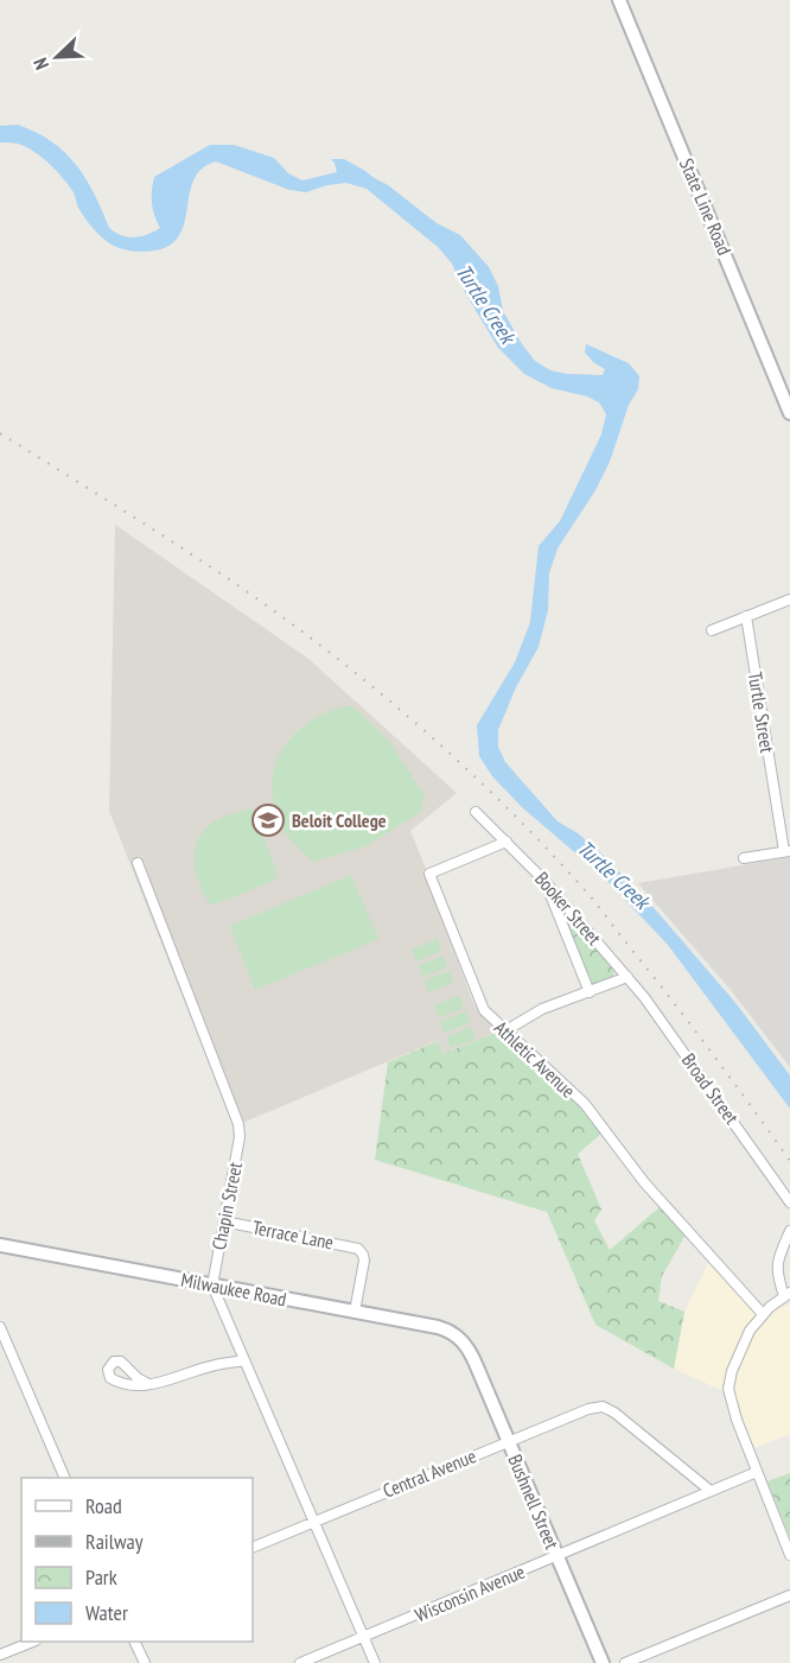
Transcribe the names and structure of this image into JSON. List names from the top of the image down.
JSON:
{
  "streets": {
    "street": [
      "State Line Road",
      "Turtle Street",
      "Booker Street",
      "Athletic Avenue",
      "Broad Street",
      "Chapin Street",
      "Terrace Lane",
      "Milwaukee Road",
      "Central Avenue",
      "Bushnell Street",
      "Wisconsin Avenue"
    ]
  },
  "crossings": [
    ["Booker Street", "Athletic Avenue"],
    ["Booker Street", "Broad Street"],
    ["Chapin Street", "Terrace Lane"],
    ["Chapin Street", "Milwaukee Road"],
    ["Terrace Lane", "Milwaukee Road"],
    ["Milwaukee Road", "Bushnell Street"],
    ["Central Avenue", "Bushnell Street"],
    ["Central Avenue", "Wisconsin Avenue"],
    ["Bushnell Street", "Wisconsin Avenue"]
  ],
  "water": ["Turtle Creek"],
  "places": {
    "school or university": ["Beloit College"]
  },
  "legend": [
    "Road",
    "Railway",
    "Park",
    "Water"
  ],
  "north": "bottom left"
}
